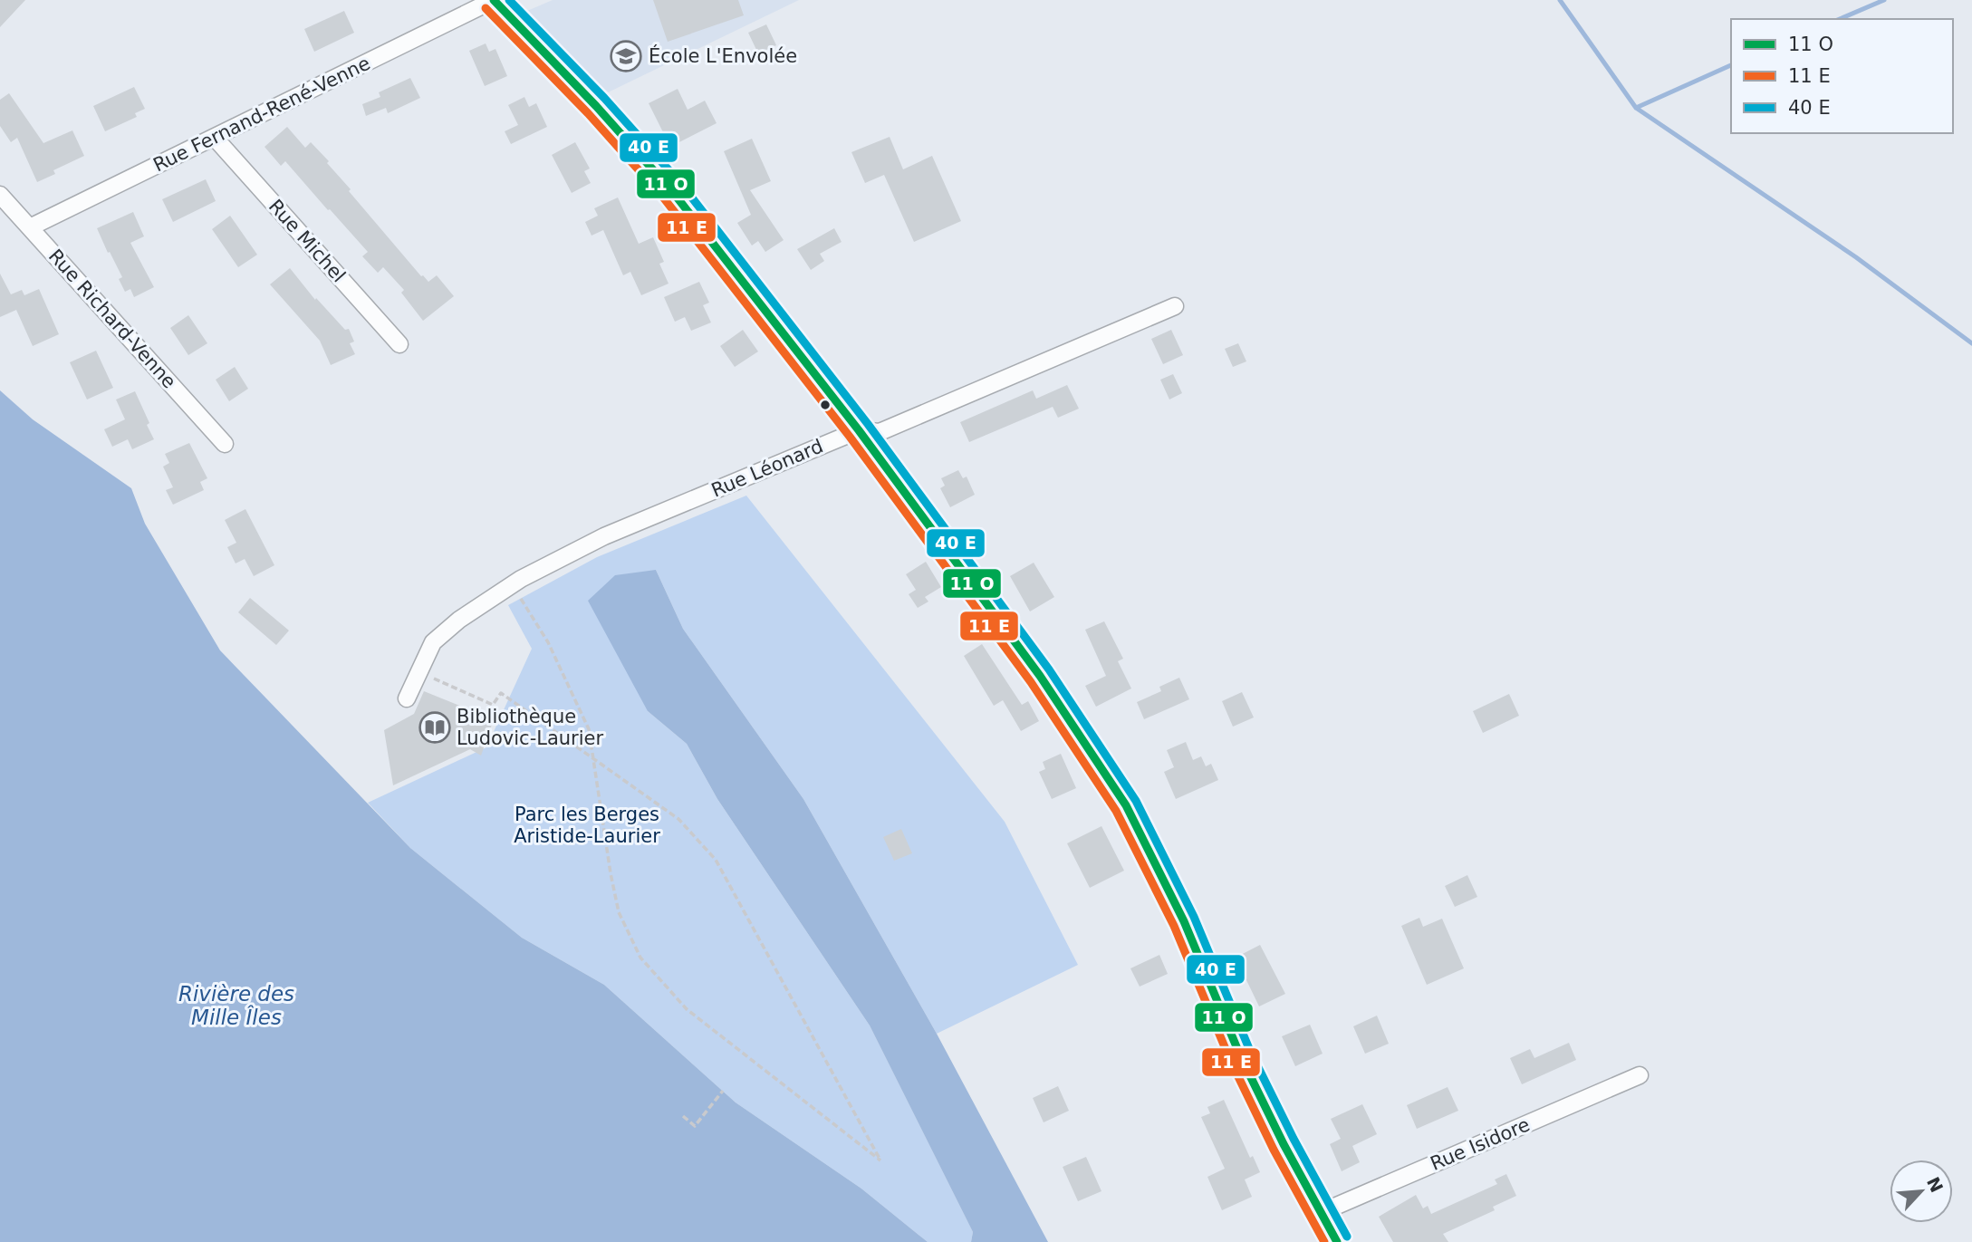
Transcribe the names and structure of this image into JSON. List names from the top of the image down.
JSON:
{
  "streets": {
    "street": [
      "Rue Fernand-René-Venne",
      "Rue Michel",
      "Rue Richard-Venne",
      "Rue Léonard",
      "Rue Isidore"
    ]
  },
  "crossings": [
    ["Rue Fernand-René-Venne", "Rue Michel"],
    ["Rue Fernand-René-Venne", "Rue Richard-Venne"]
  ],
  "water": ["Rivière des Mille Îles"],
  "parks": ["Parc les Berges Aristide-Laurier"],
  "places": {
    "school or university": ["École L'Envolée"],
    "library": ["Bibliothèque Ludovic-Laurier"]
  },
  "legend": ["11 O", "11 E", "40 E"],
  "north": "top right"
}
